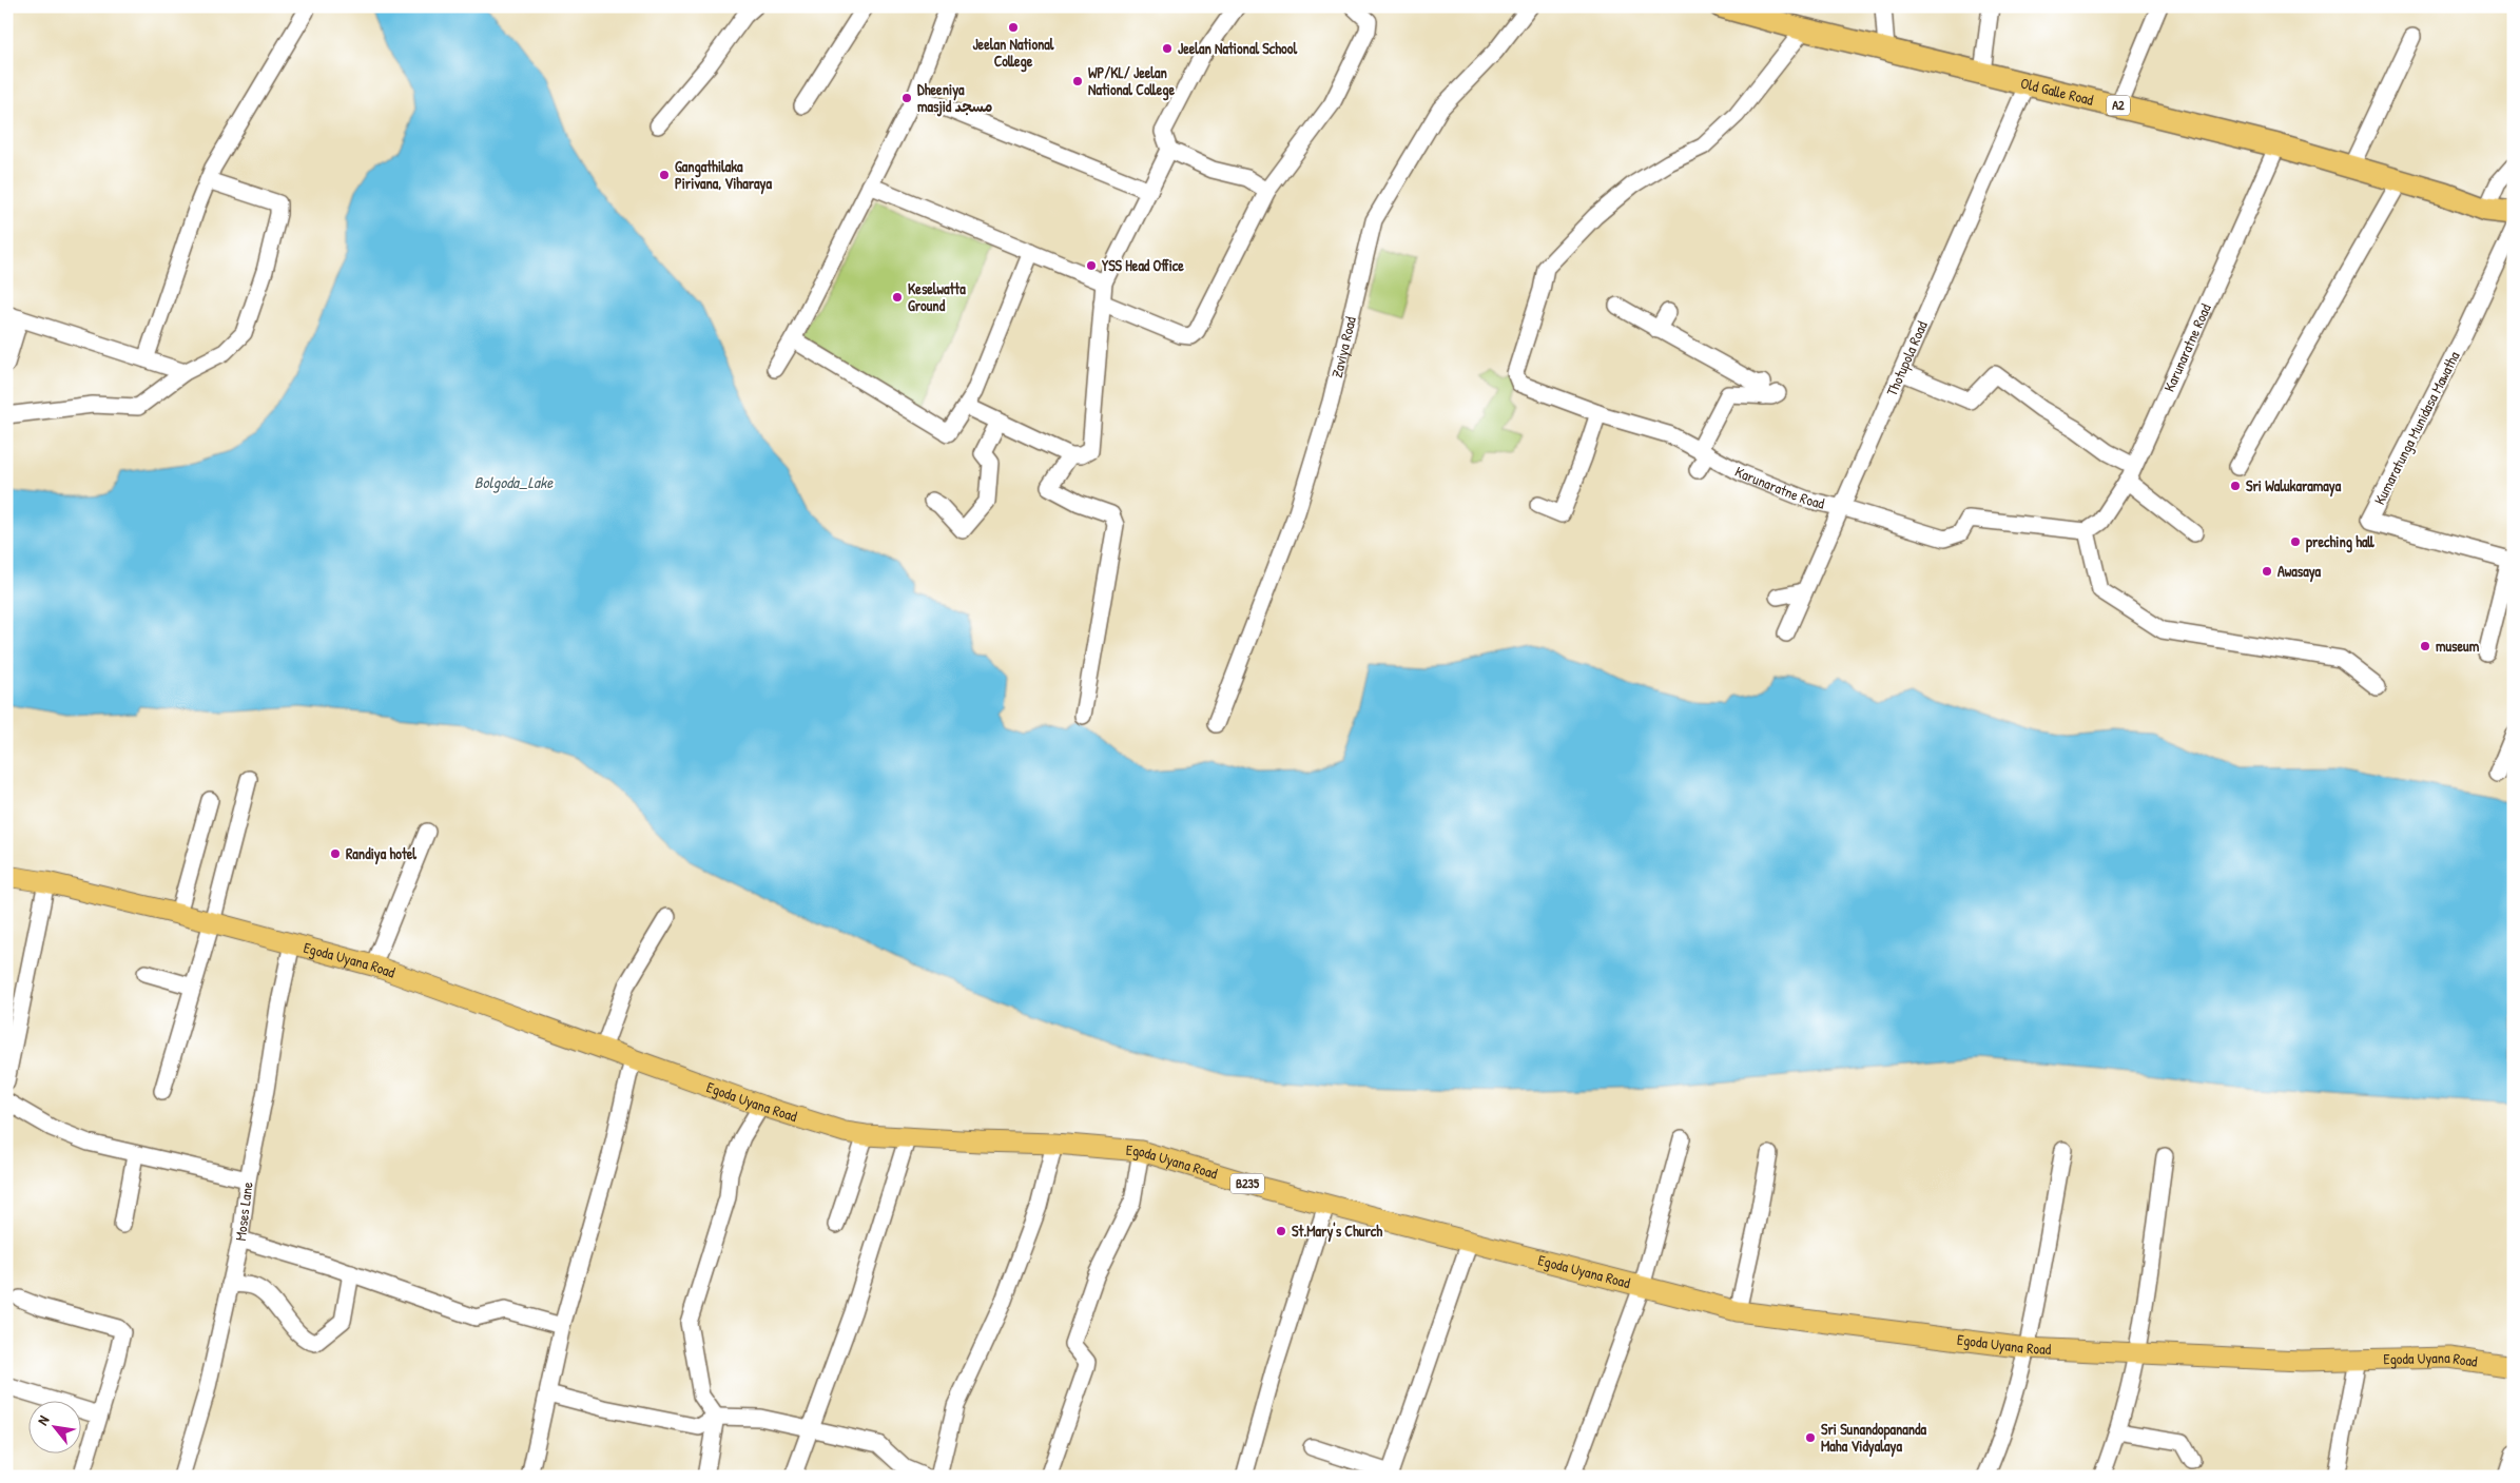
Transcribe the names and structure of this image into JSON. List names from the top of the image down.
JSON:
{
  "streets": {
    "highway": ["Old Galle Road", "A2"],
    "main road": ["Egoda Uyana Road", "B235"],
    "street": [
      "Karunaratne Road",
      "Zaviya Road",
      "Thotupola Road",
      "Kumaratunga Munidasa Mawatha",
      "Moses Lane"
    ]
  },
  "crossings": [
    ["Old Galle Road", "Karunaratne Road"],
    ["Old Galle Road", "Thotupola Road"],
    ["Karunaratne Road", "Thotupola Road"],
    ["Egoda Uyana Road", "Moses Lane"]
  ],
  "water": ["Bolgoda_Lake"],
  "places": [
    "Jeelan National College",
    "Jeelan National School",
    "WP/KL/ Jeelan National College",
    "Dheeniya masjid مسجد",
    "Gangathilaka Pirivana, Viharaya",
    "YSS Head Office",
    "Keselwatta Ground",
    "Sri Walukaramaya",
    "preching hall",
    "Awasaya",
    "museum",
    "Randiya hotel",
    "St.Mary's Church",
    "Sri Sunandopananda Maha Vidyalaya"
  ],
  "north": "top left"
}
